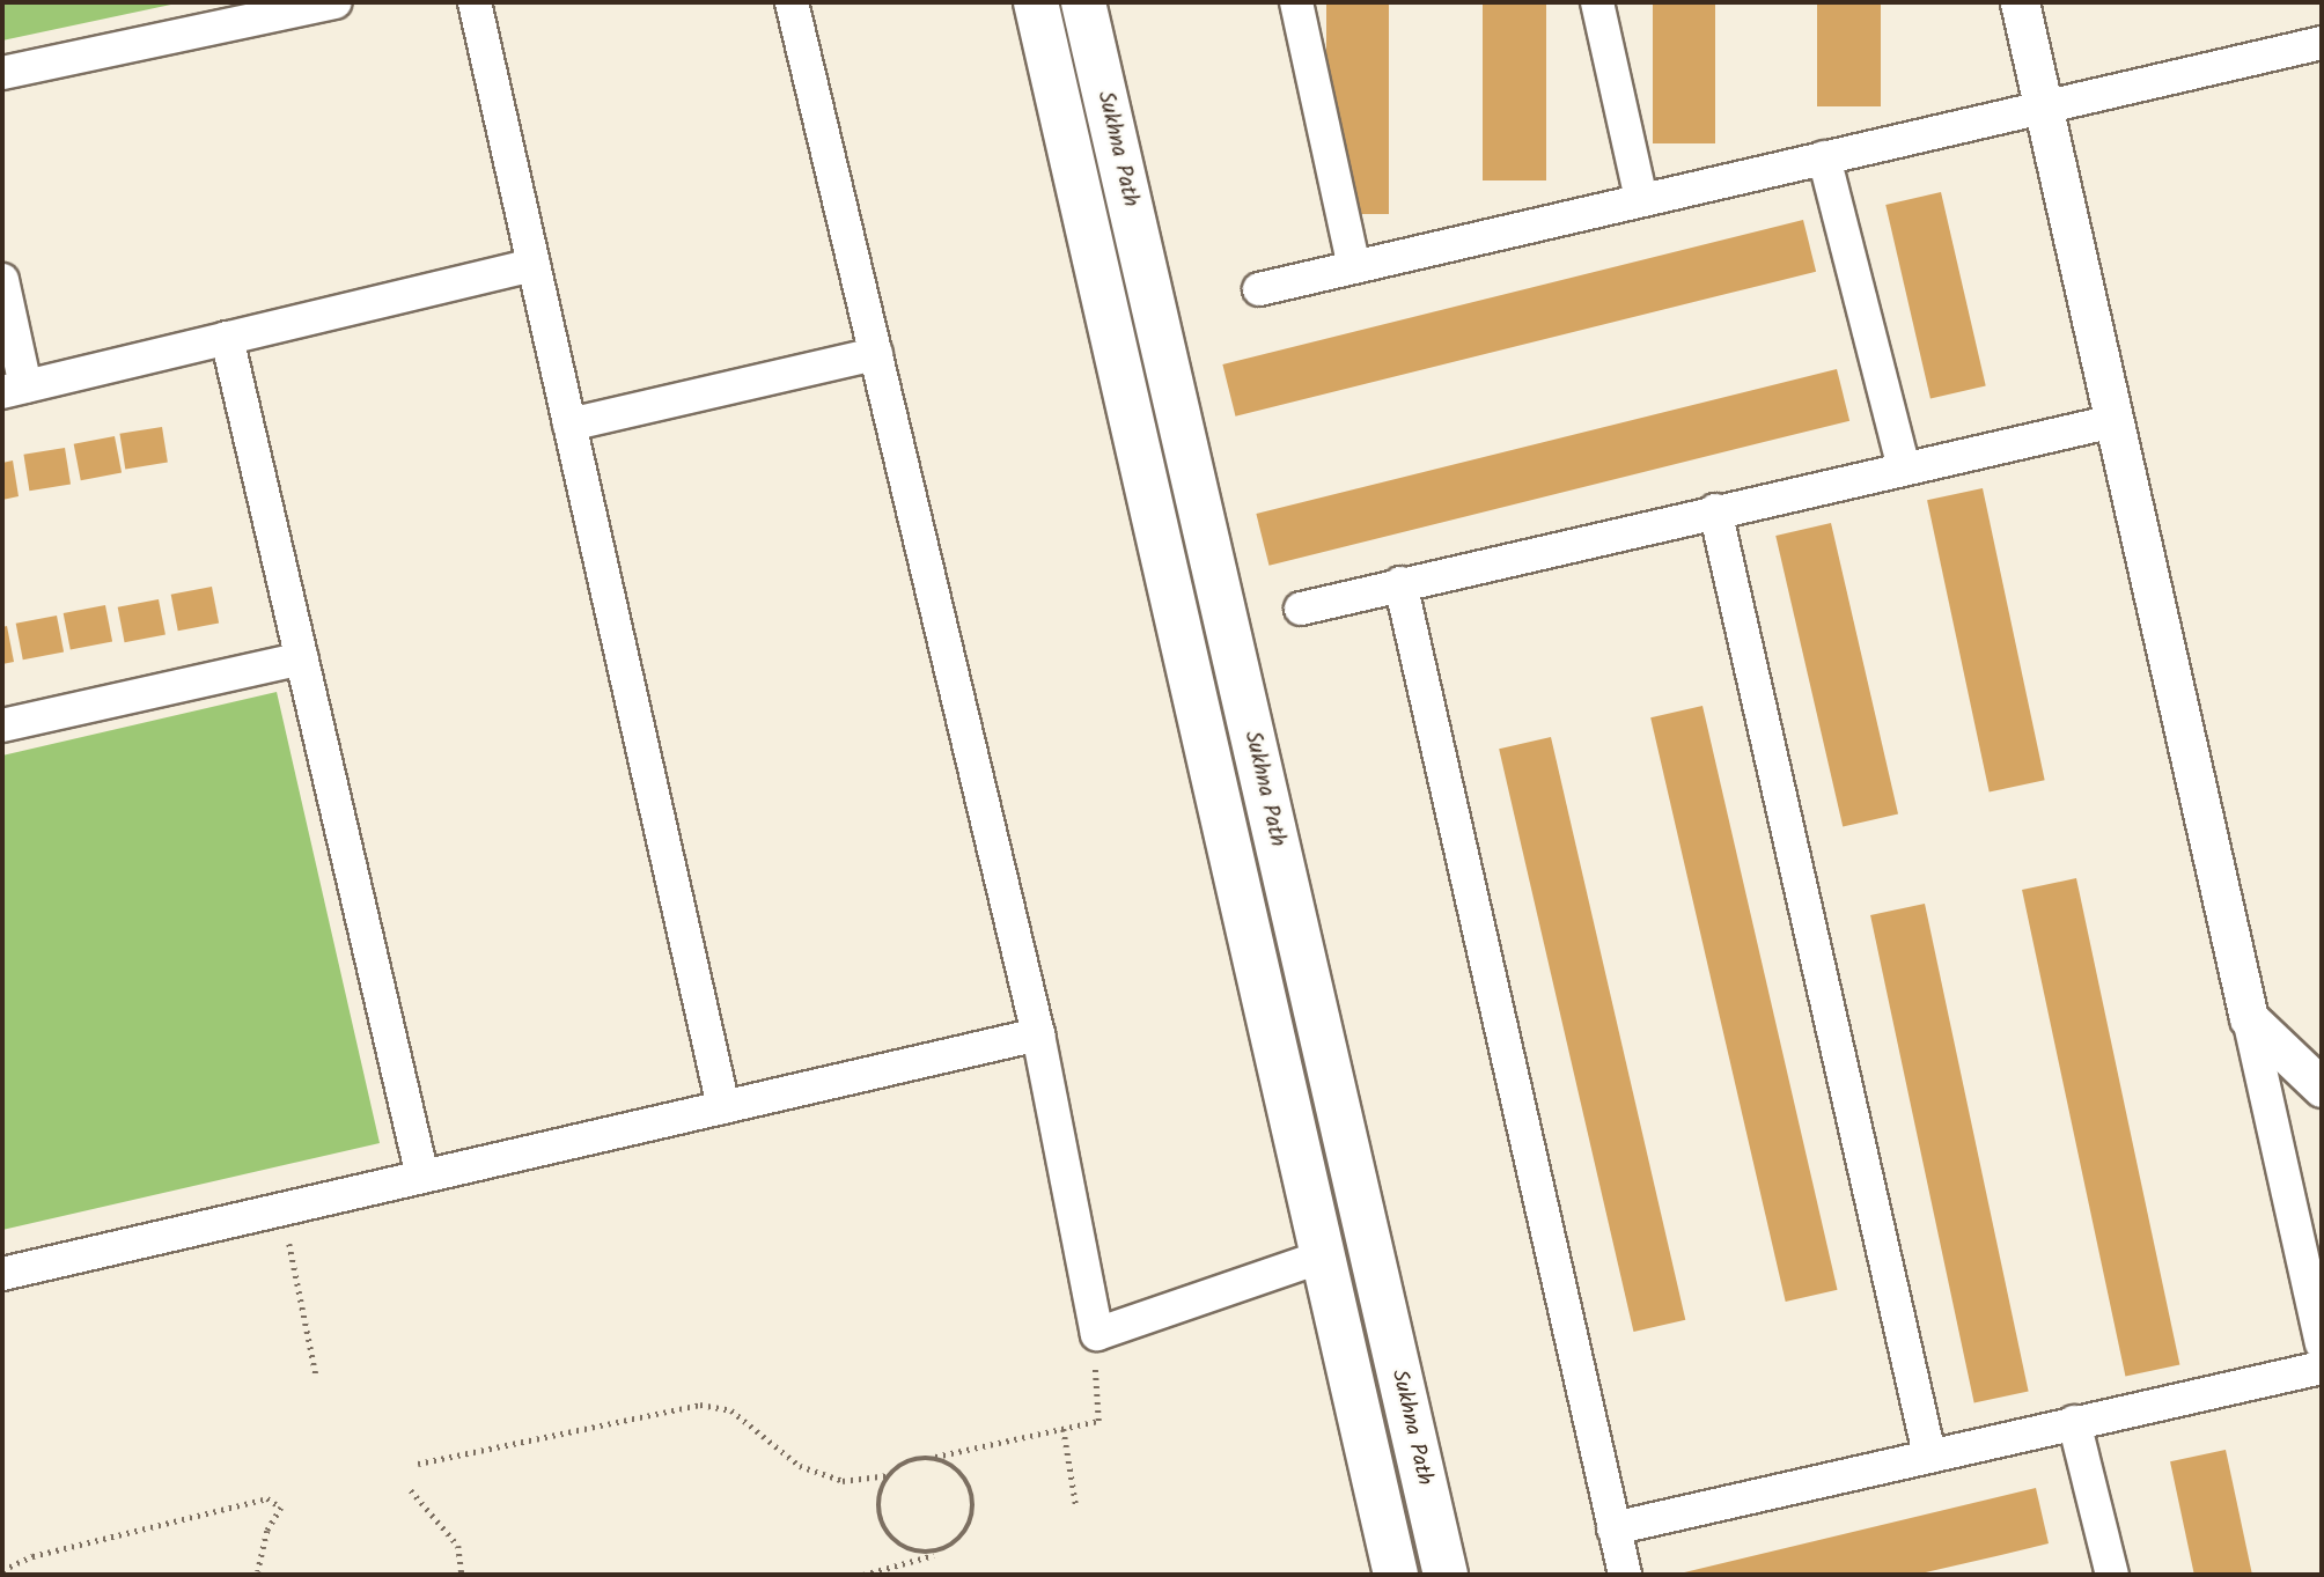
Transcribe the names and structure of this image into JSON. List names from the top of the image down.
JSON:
{
  "streets": {
    "main road": ["Sukhna Path"]
  }
}
